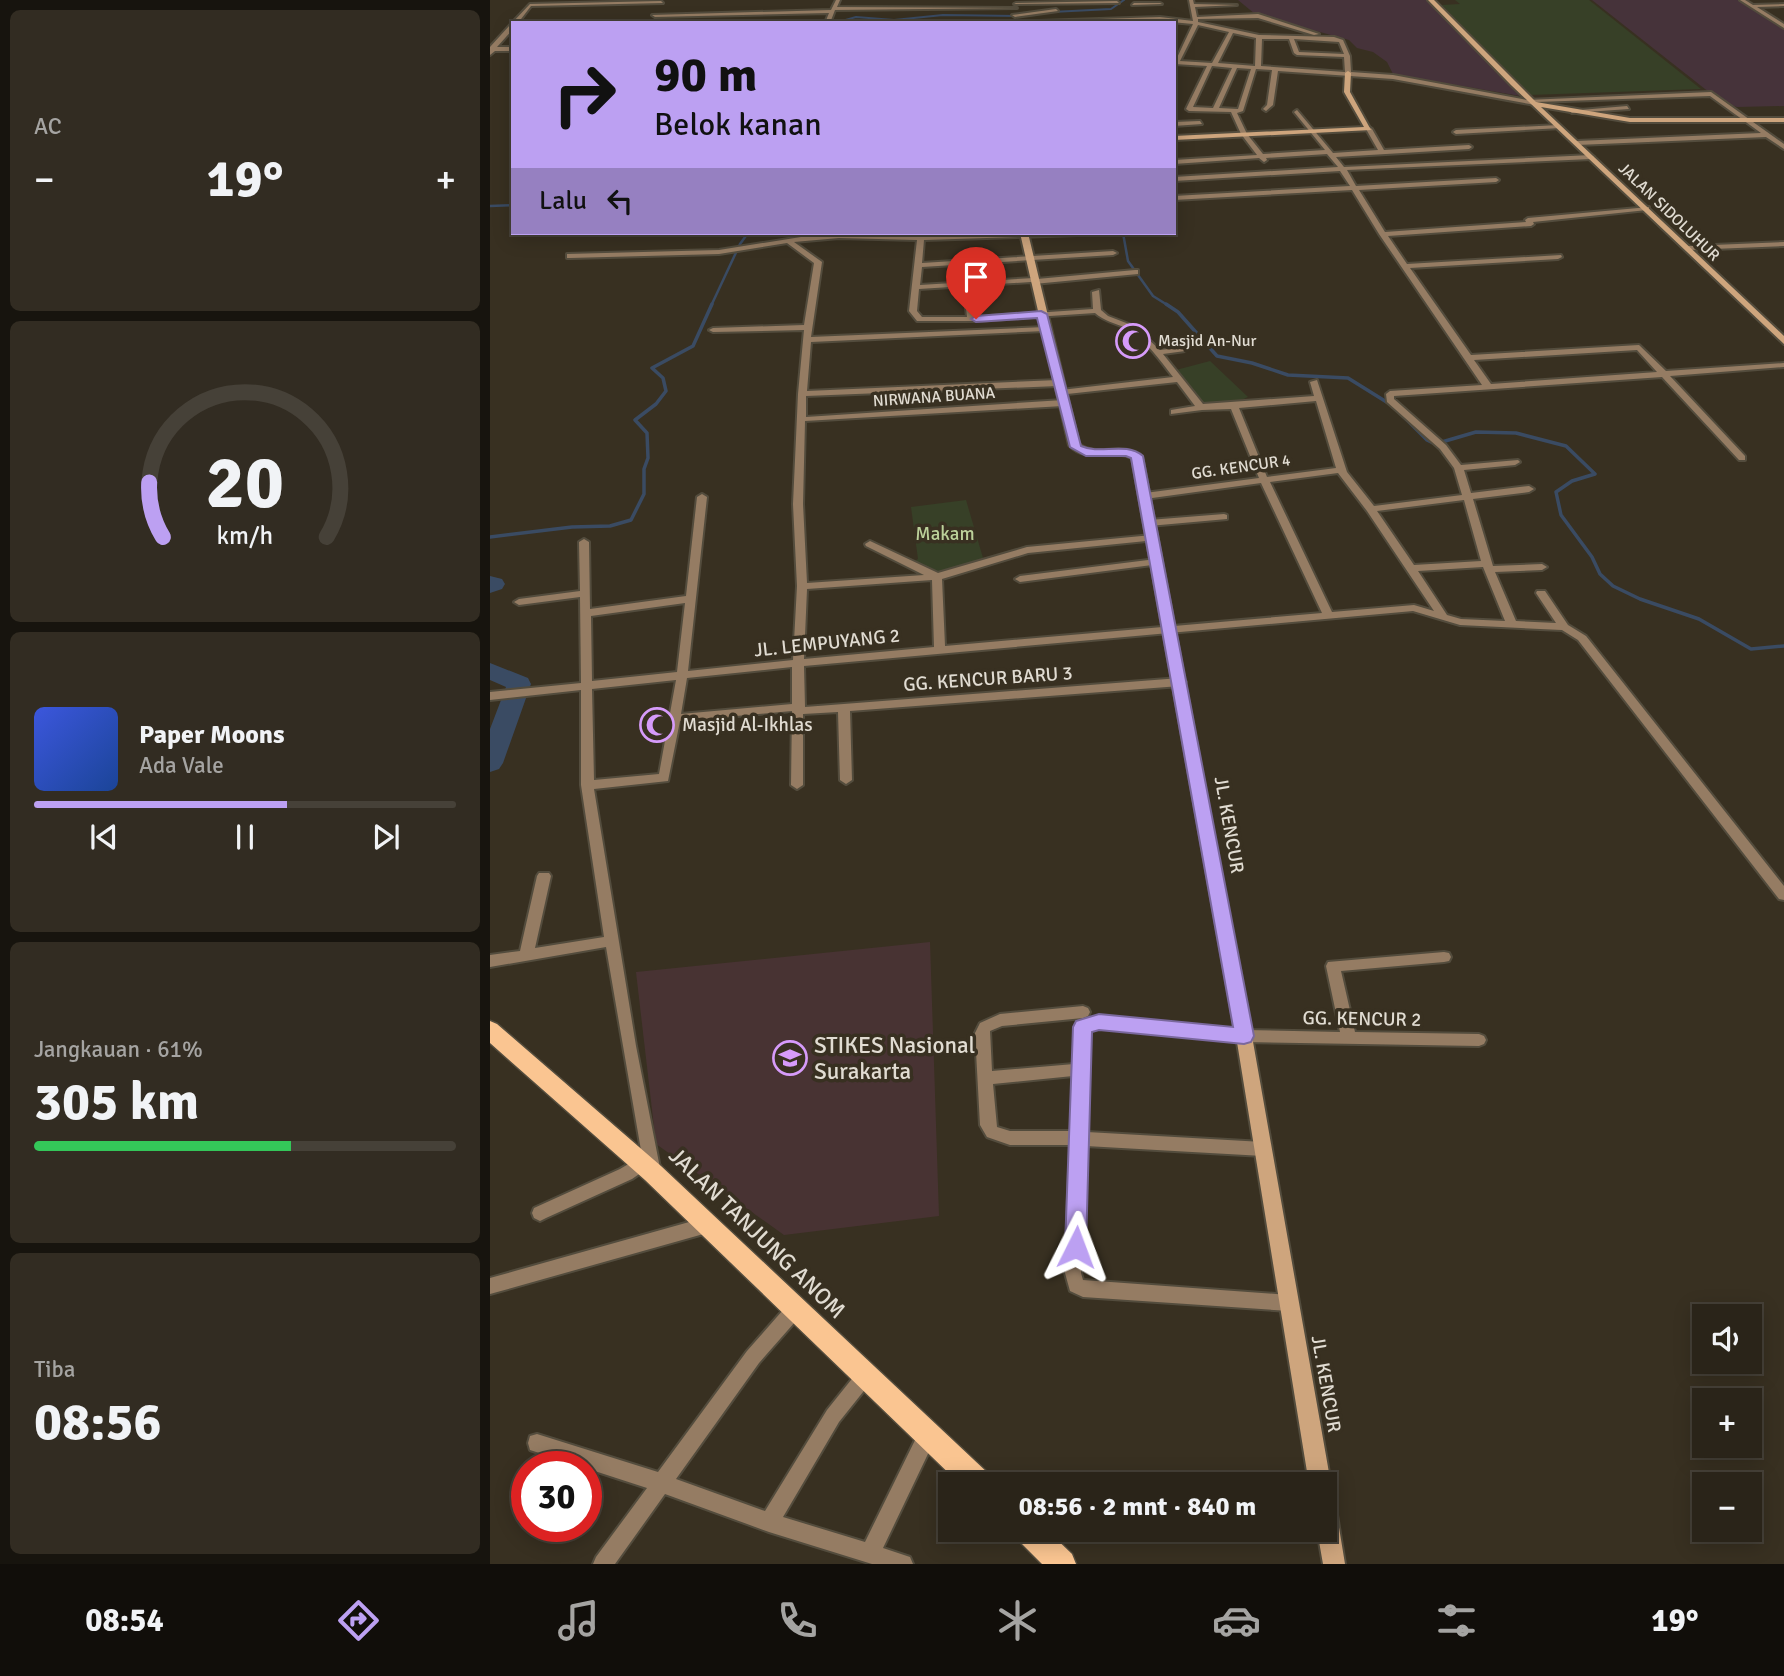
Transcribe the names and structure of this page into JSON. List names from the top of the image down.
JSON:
{
  "streets": {
    "main road": ["JALAN TANJUNG ANOM"],
    "street": [
      "JALAN SIDOLUHUR",
      "NIRWANA BUANA",
      "GG. KENCUR 4",
      "JL. LEMPUYANG 2",
      "GG. KENCUR BARU 3",
      "JL. KENCUR",
      "GG. KENCUR 2"
    ]
  },
  "crossings": [
    ["NIRWANA BUANA", "JL. KENCUR"],
    ["GG. KENCUR 4", "JL. KENCUR"],
    ["JL. LEMPUYANG 2", "JL. KENCUR"],
    ["GG. KENCUR BARU 3", "JL. KENCUR"],
    ["JL. KENCUR", "GG. KENCUR 2"]
  ],
  "parks": ["Makam"],
  "places": {
    "mosque": ["Masjid An-Nur", "Masjid Al-Ikhlas"],
    "school or university": ["STIKES Nasional Surakarta"]
  },
  "page": {
    "tile": [
      "AC",
      ["Jangkauan · 61%", "305 km"],
      ["Tiba", "08:56"]
    ],
    "turn": ["90 m", "Belok kanan"],
    "heat": ["−", "19°", "+"],
    "then": "Lalu",
    "song": ["Paper Moons", "Ada Vale"],
    "map_buttons": ["+", "−"],
    "limit": "30",
    "trip": "08:56 · 2 mnt · 840 m",
    "tabs": ["08:54", "19°"],
    "gauge": ["20", "km/h"]
  }
}
